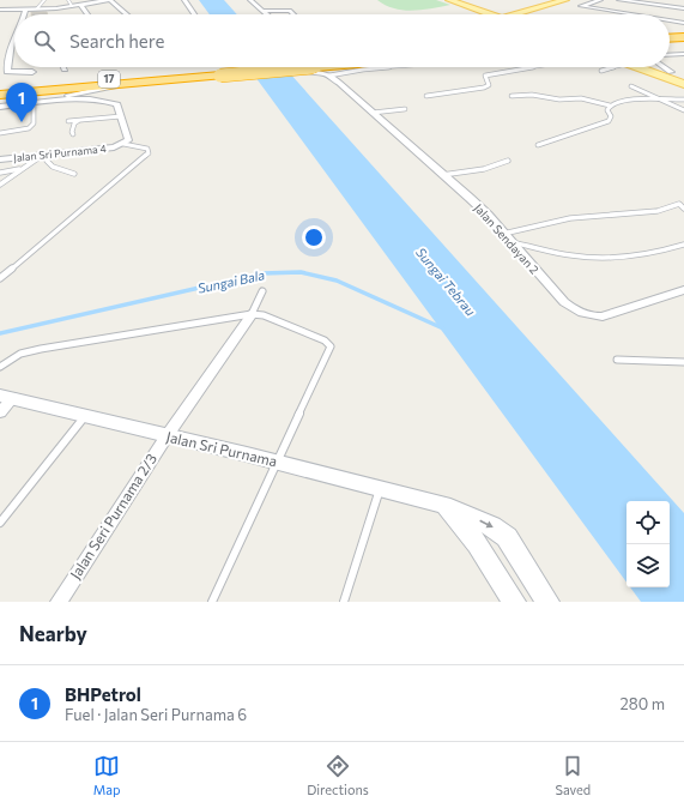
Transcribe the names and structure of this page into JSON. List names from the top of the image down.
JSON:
{
  "streets": {
    "highway": ["17"],
    "street": [
      "Jalan Sri Purnama 4",
      "Jalan Sendayan 2",
      "Jalan Sri Purnama",
      "Jalan Seri Purnama 2/3"
    ]
  },
  "crossings": [
    ["Jalan Sri Purnama", "Jalan Seri Purnama 2/3"]
  ],
  "water": ["Sungai Bala", "Sungai Tebrau"],
  "page": {
    "search": "Search here",
    "pins": "1",
    "heading": "Nearby",
    "list": [
      {
        "mark": "1",
        "name": "BHPetrol",
        "note": "Fuel · Jalan Seri Purnama 6",
        "value": "280 m"
      }
    ],
    "nav": ["Map", "Directions", "Saved"]
  }
}
